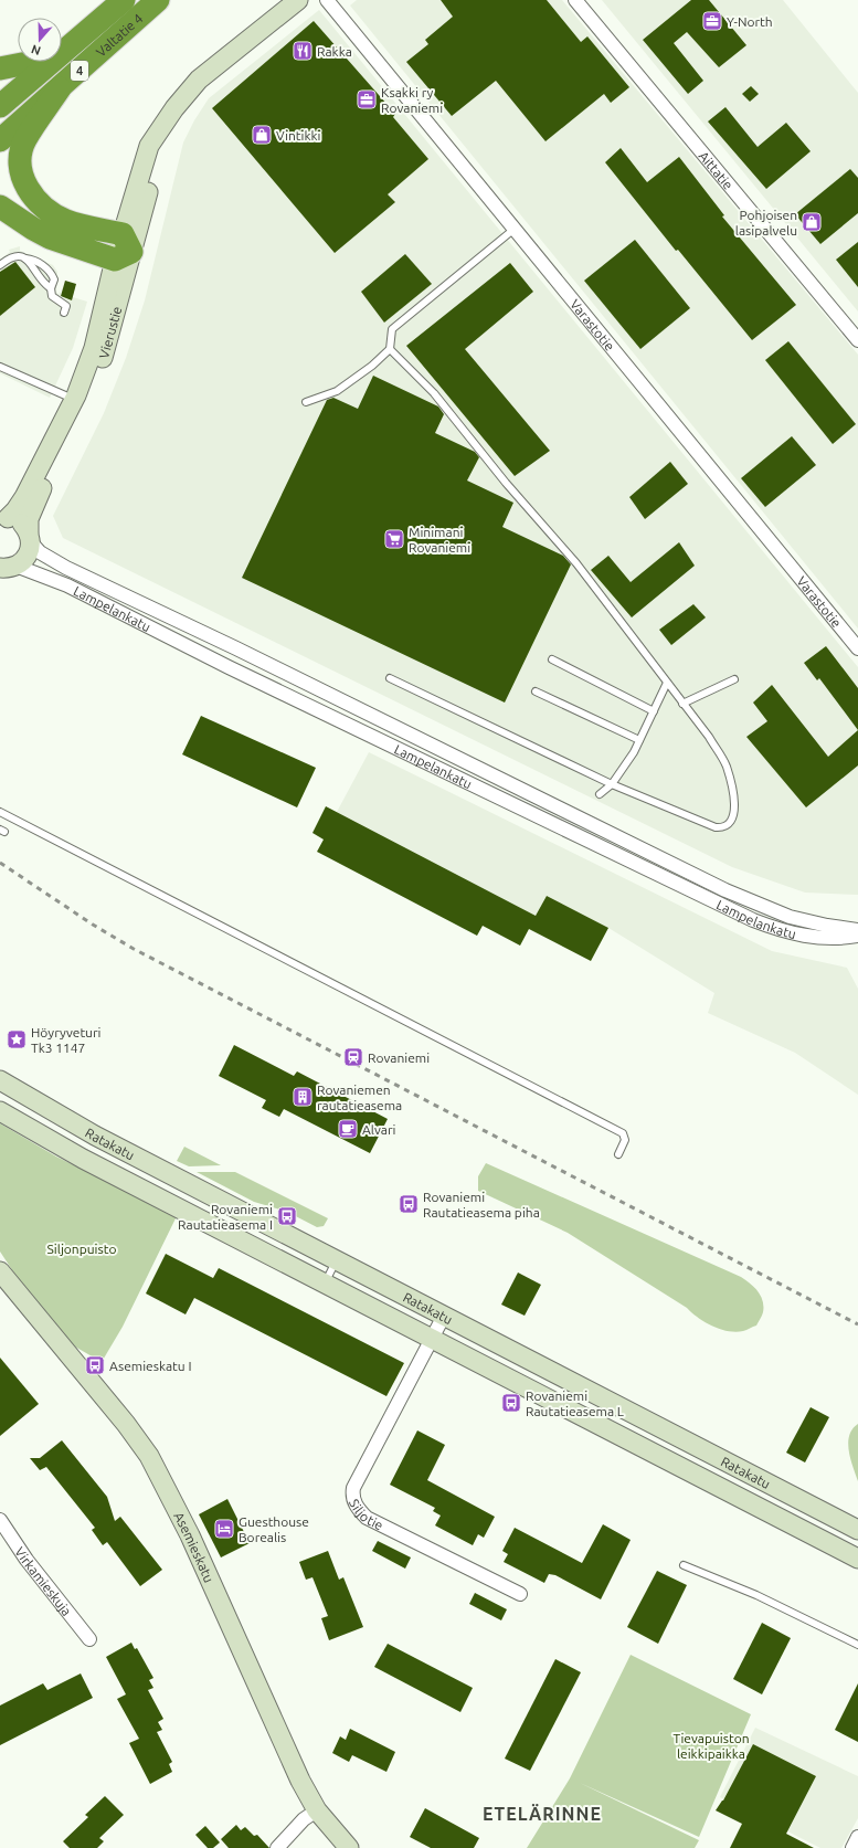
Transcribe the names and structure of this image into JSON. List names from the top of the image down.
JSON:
{
  "streets": {
    "highway": ["Valtatie 4", "4"],
    "main road": ["Vierustie", "Ratakatu", "Asemieskatu"],
    "street": [
      "Aittatie",
      "Varastotie",
      "Lampelankatu",
      "Siljotie",
      "Virkamieskuja"
    ]
  },
  "crossings": [
    ["Vierustie", "Lampelankatu"],
    ["Ratakatu", "Siljotie"]
  ],
  "districts": ["ETELÄRINNE"],
  "parks": ["Siljonpuisto", "Tievapuiston leikkipaikka"],
  "places": {
    "office": ["Y-North", "Ksakki ry Rovaniemi"],
    "restaurant": ["Rakka"],
    "shop": ["Vintikki", "Pohjoisen lasipalvelu"],
    "supermarket": ["Minimani Rovaniemi"],
    "place": ["Höyryveturi Tk3 1147"],
    "station": ["Rovaniemi"],
    "building": ["Rovaniemen rautatieasema"],
    "cafe": ["Alvari"],
    "bus stop": [
      "Rovaniemi Rautatieasema piha",
      "Rovaniemi Rautatieasema I",
      "Asemieskatu I",
      "Rovaniemi Rautatieasema L"
    ],
    "hotel": ["Guesthouse Borealis"]
  },
  "north": "bottom"
}
